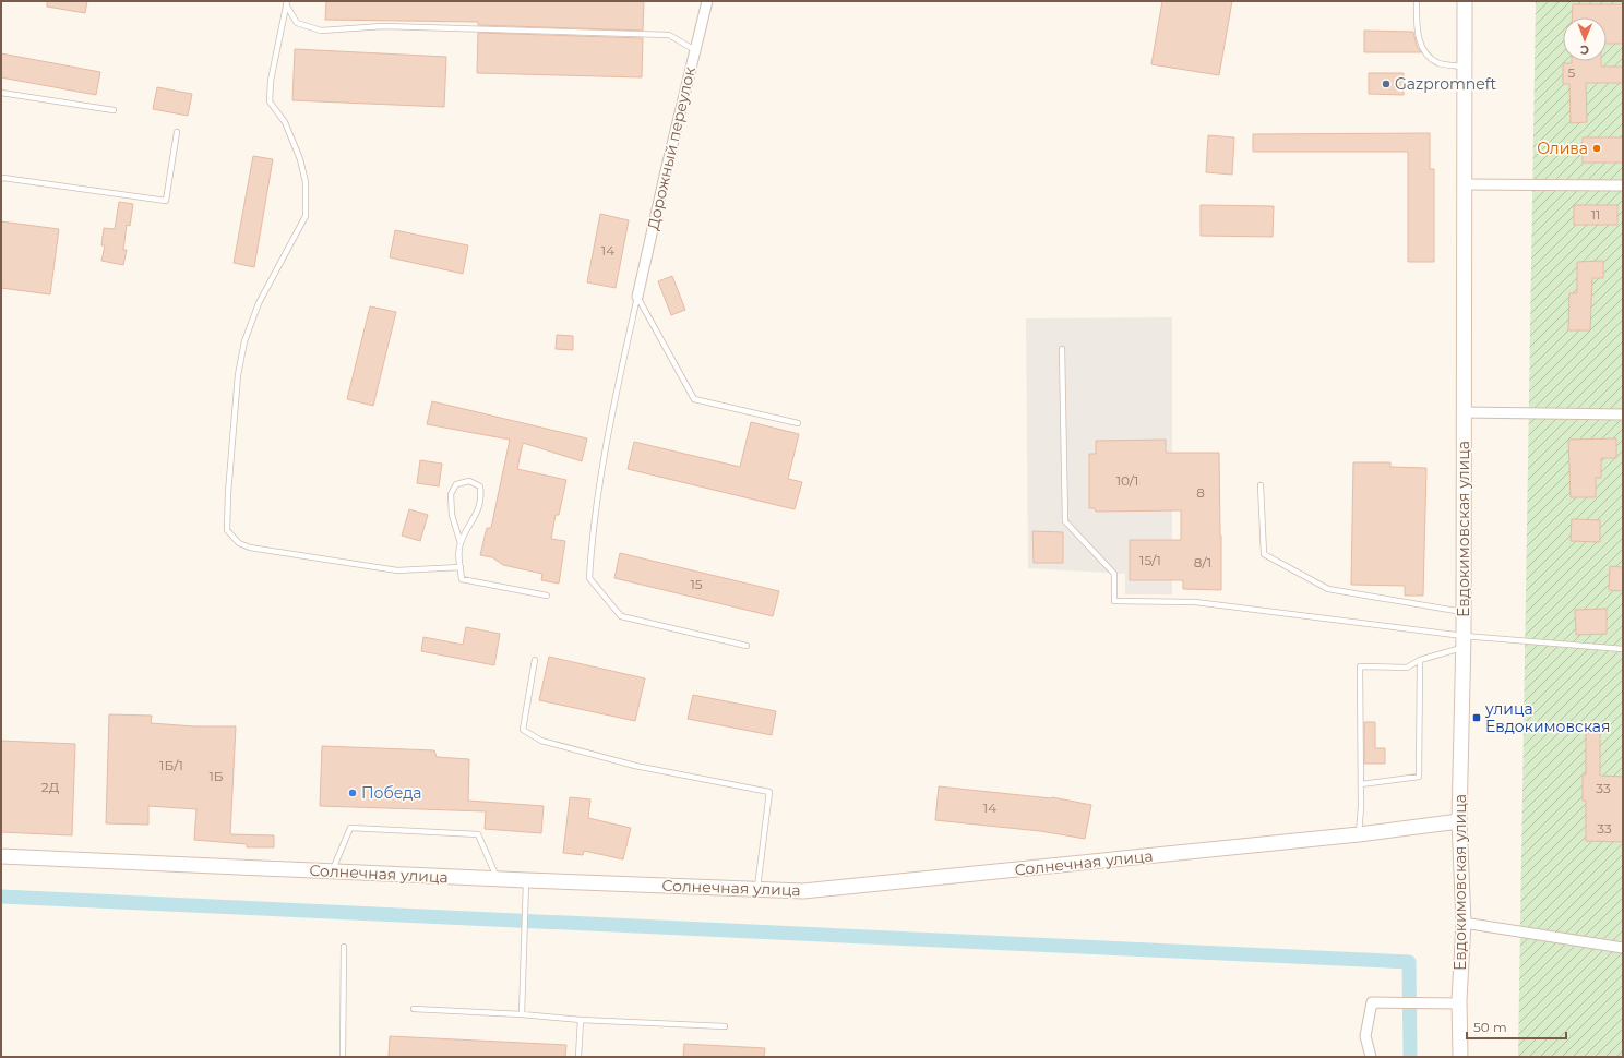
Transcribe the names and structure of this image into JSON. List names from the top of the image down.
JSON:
{
  "streets": {
    "main road": ["Евдокимовская улица", "Солнечная улица"],
    "street": ["Дорожный переулок"]
  },
  "crossings": [
    ["Евдокимовская улица", "Солнечная улица"]
  ],
  "places": {
    "other": ["Gazpromneft", "Олива", "Победа"],
    "transit": ["улица Евдокимовская"]
  },
  "house_numbers": [
    "5",
    "11",
    "14",
    "10/1",
    "8",
    "15/1",
    "8/1",
    "15",
    "1Б/1",
    "1Б",
    "2Д",
    "33",
    "14",
    "33"
  ],
  "scale_bar": "50 m",
  "north": "bottom"
}
